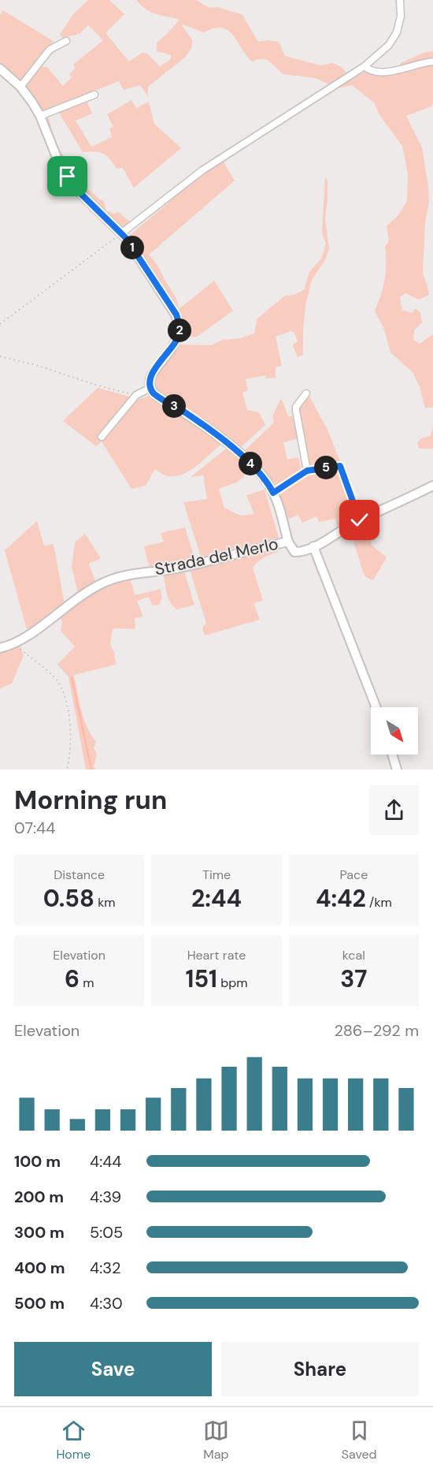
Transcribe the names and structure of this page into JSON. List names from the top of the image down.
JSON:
{
  "streets": {
    "street": ["Strada del Merlo"]
  },
  "north": "bottom right",
  "page": {
    "pins": [
      "1",
      "2",
      "3",
      "4",
      "5"
    ],
    "heading": ["Morning run", "07:44"],
    "stats": [
      ["Distance", "0.58 km"],
      ["Time", "2:44"],
      ["Pace", "4:42 /km"],
      ["Elevation", "6 m"],
      ["Heart rate", "151 bpm"],
      ["kcal", "37"]
    ],
    "chart": ["Elevation", "286–292 m"],
    "list": [
      {
        "name": "100 m",
        "note": "4:44"
      },
      {
        "name": "200 m",
        "note": "4:39"
      },
      {
        "name": "300 m",
        "note": "5:05"
      },
      {
        "name": "400 m",
        "note": "4:32"
      },
      {
        "name": "500 m",
        "note": "4:30"
      }
    ],
    "buttons": ["Save", "Share"],
    "tabs": ["Home", "Map", "Saved"]
  }
}
